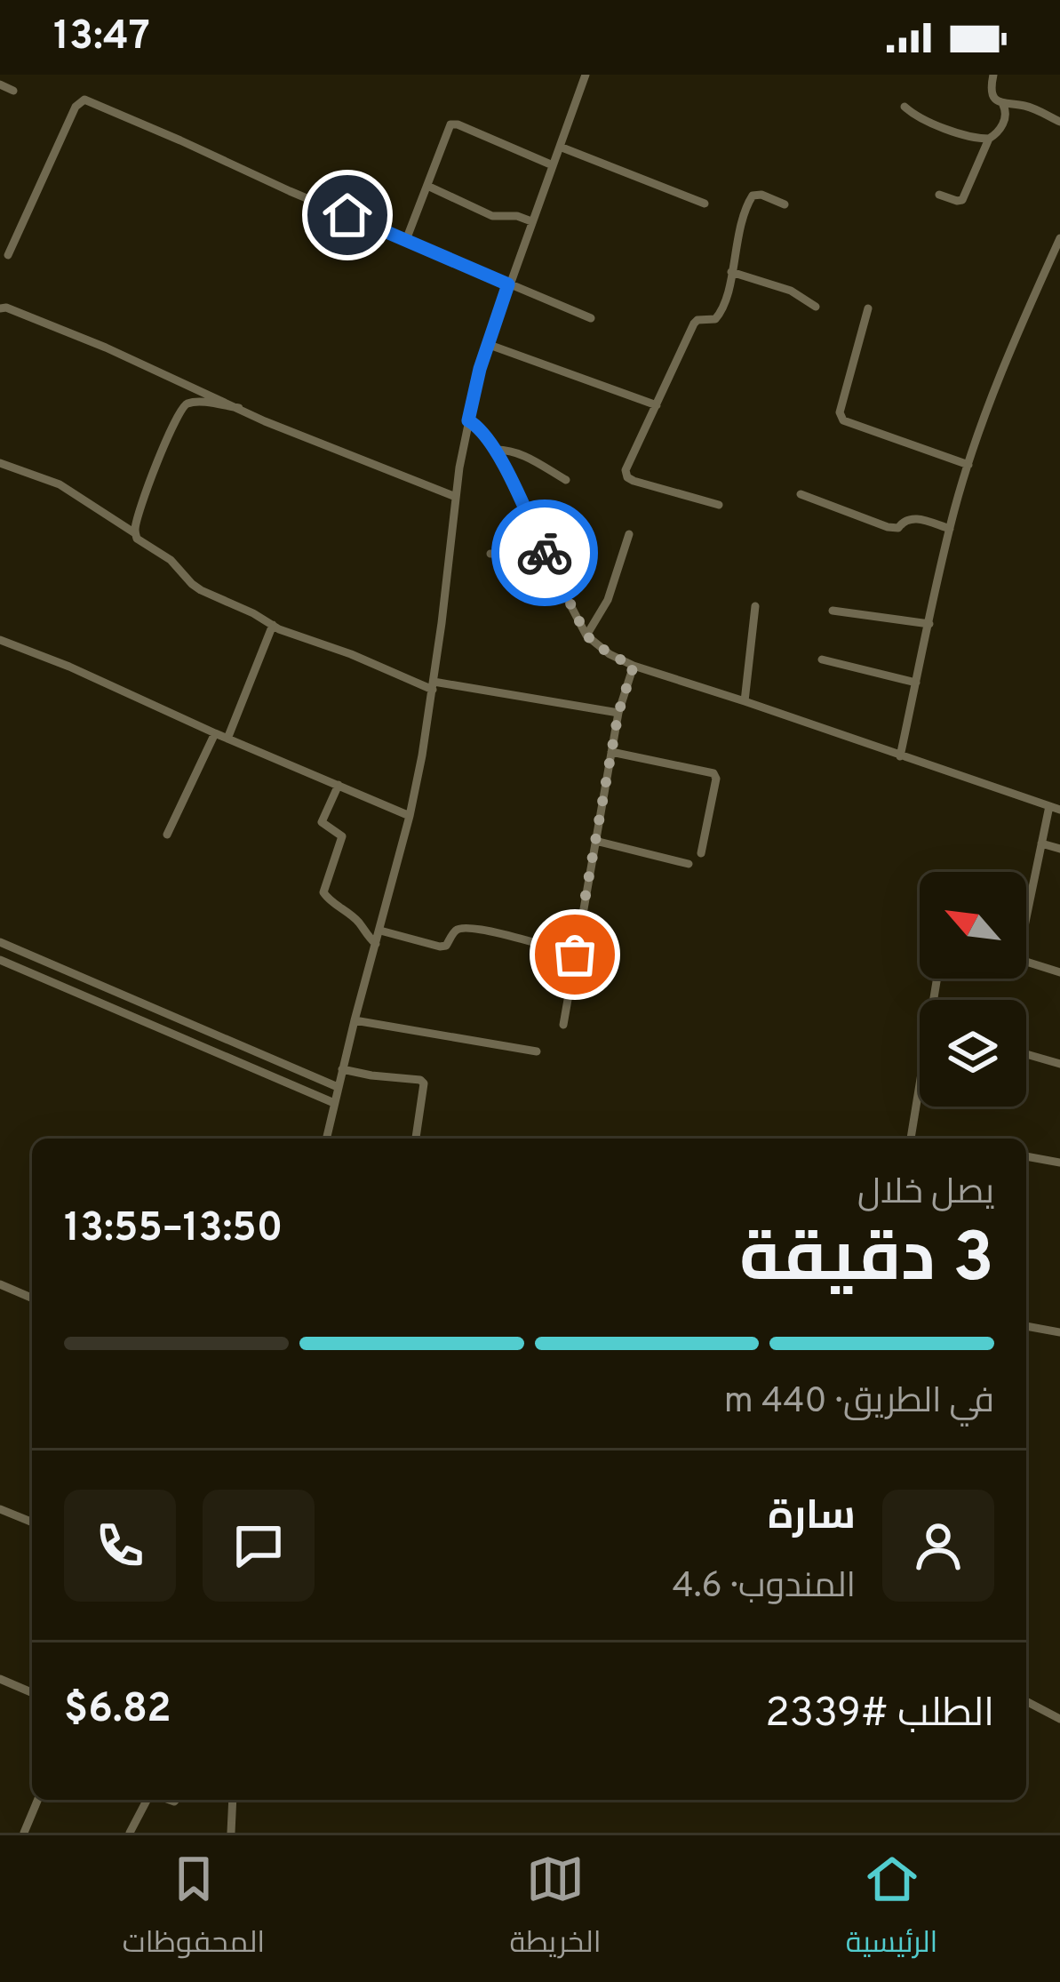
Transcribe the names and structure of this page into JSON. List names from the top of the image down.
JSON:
{
  "north": "top left",
  "page": {
    "status": "13:47",
    "heading": ["3 دقيقة", "يصل خلال", "13:50–13:55"],
    "panel": [
      "سارة",
      "المندوب · 4.6",
      "الطلب #2339",
      "$6.82"
    ],
    "bar": "في الطريق · 440 m",
    "tabs": ["الرئيسية", "الخريطة", "المحفوظات"]
  }
}
